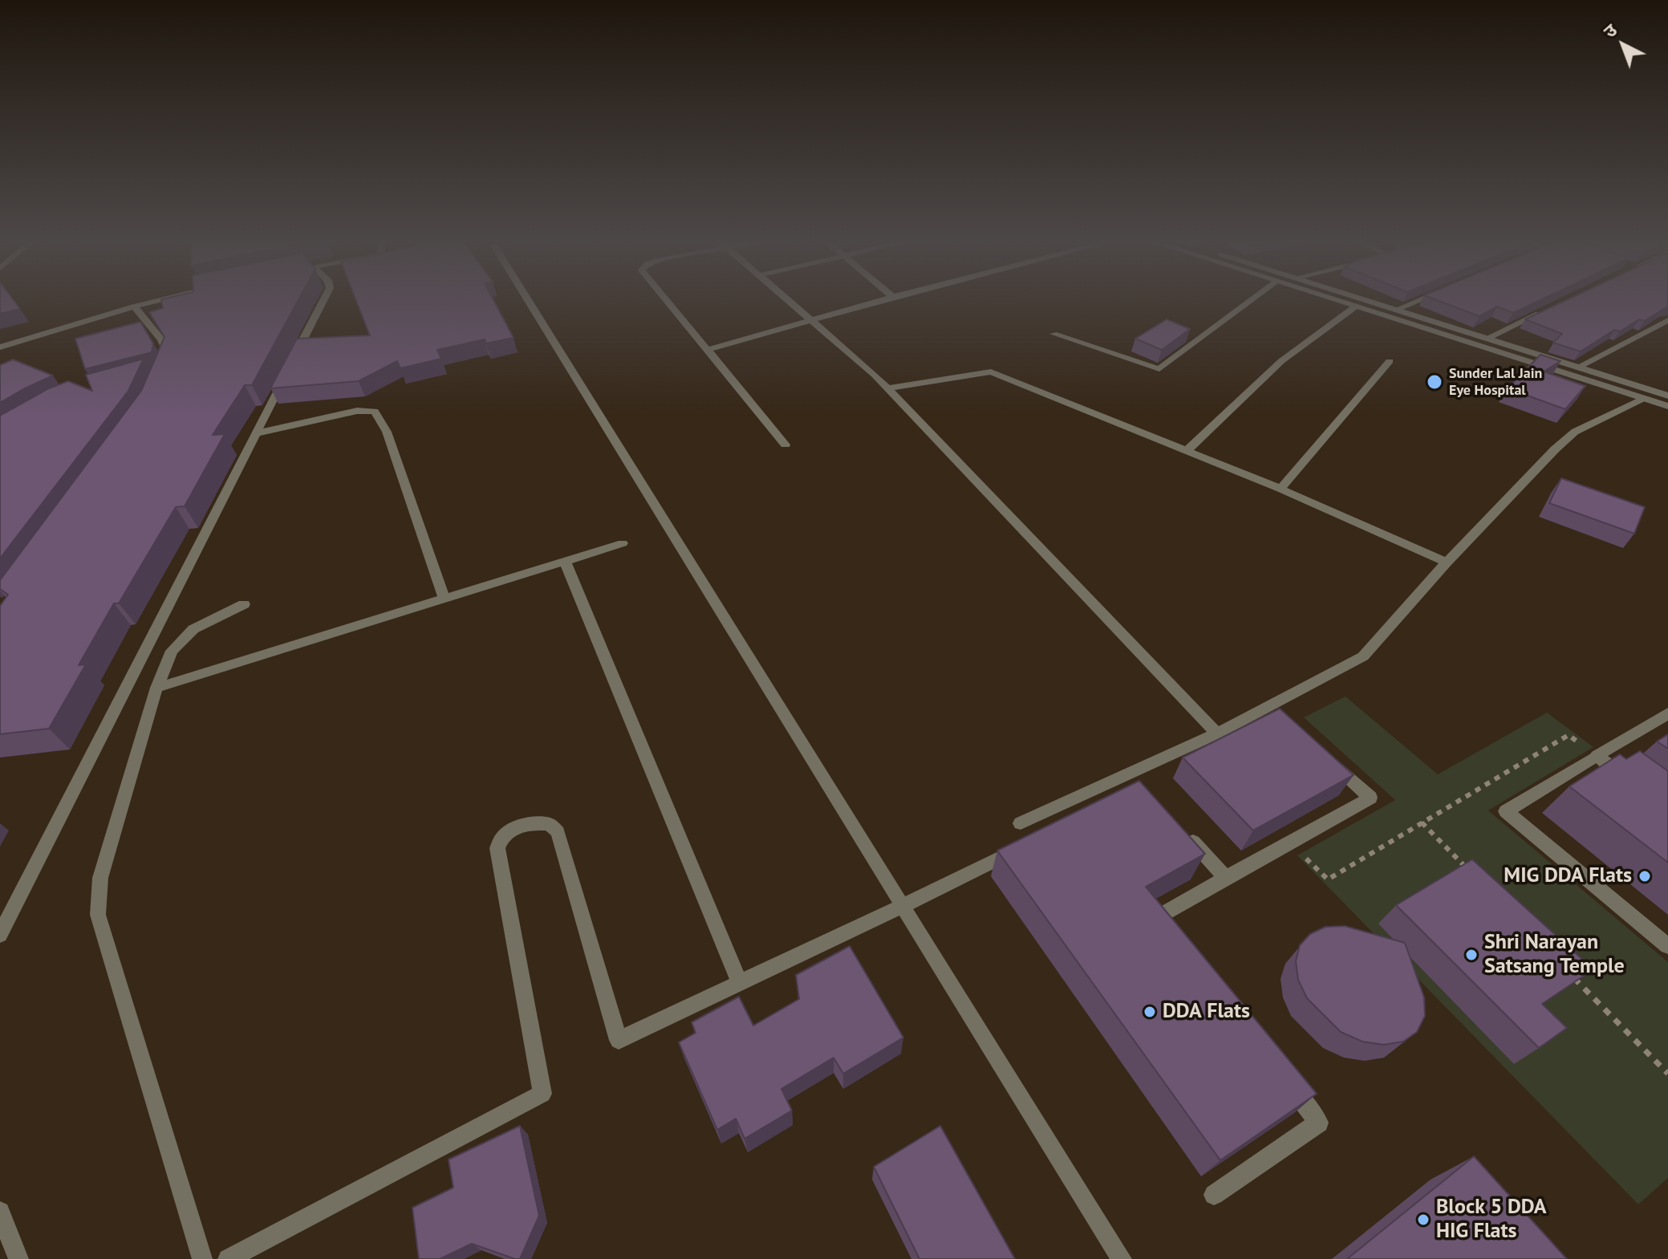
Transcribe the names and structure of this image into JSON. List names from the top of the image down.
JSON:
{
  "places": [
    "Sunder Lal Jain Eye Hospital",
    "MIG DDA Flats",
    "Shri Narayan Satsang Temple",
    "DDA Flats",
    "Block 5 DDA HIG Flats"
  ],
  "north": "top left"
}
